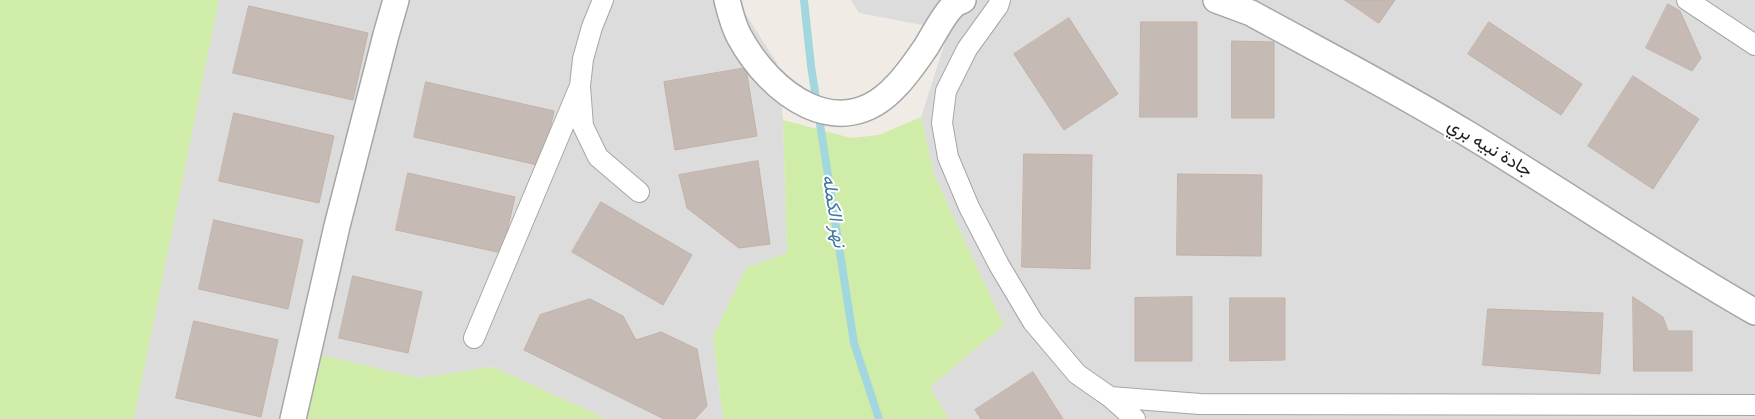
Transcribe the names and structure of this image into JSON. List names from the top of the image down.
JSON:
{
  "streets": {
    "street": ["جادة نبيه بري"]
  },
  "water": ["نهر الكمله"]
}
